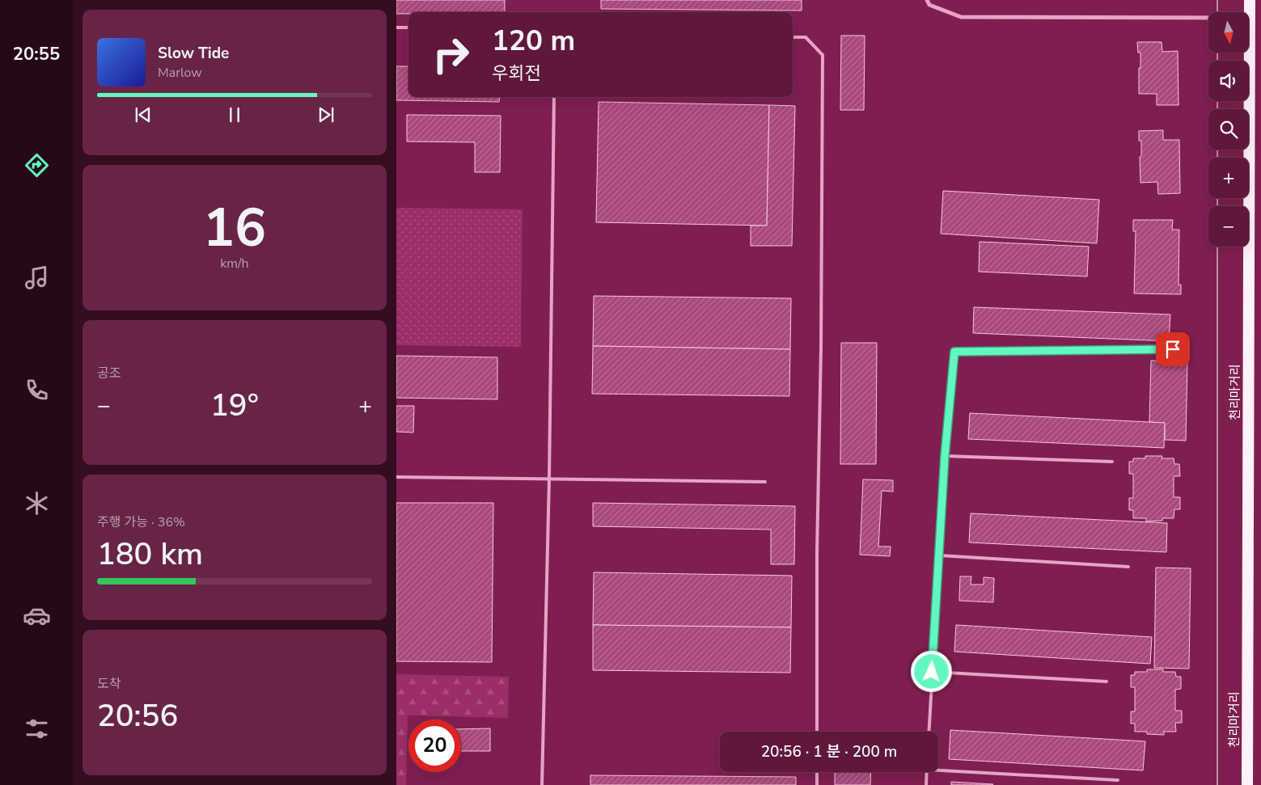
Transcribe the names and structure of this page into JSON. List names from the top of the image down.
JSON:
{
  "streets": {
    "highway": ["천리마거리"]
  },
  "north": "bottom",
  "page": {
    "tabs": "20:55",
    "map_buttons": ["+", "−"],
    "turn": ["120 m", "우회전"],
    "song": ["Slow Tide", "Marlow"],
    "tile": [
      ["16", "km/h"],
      "공조",
      ["주행 가능 · 36%", "180 km"],
      ["도착", "20:56"]
    ],
    "heat": ["−", "19°", "+"],
    "limit": "20",
    "trip": "20:56 · 1 분 · 200 m"
  }
}
